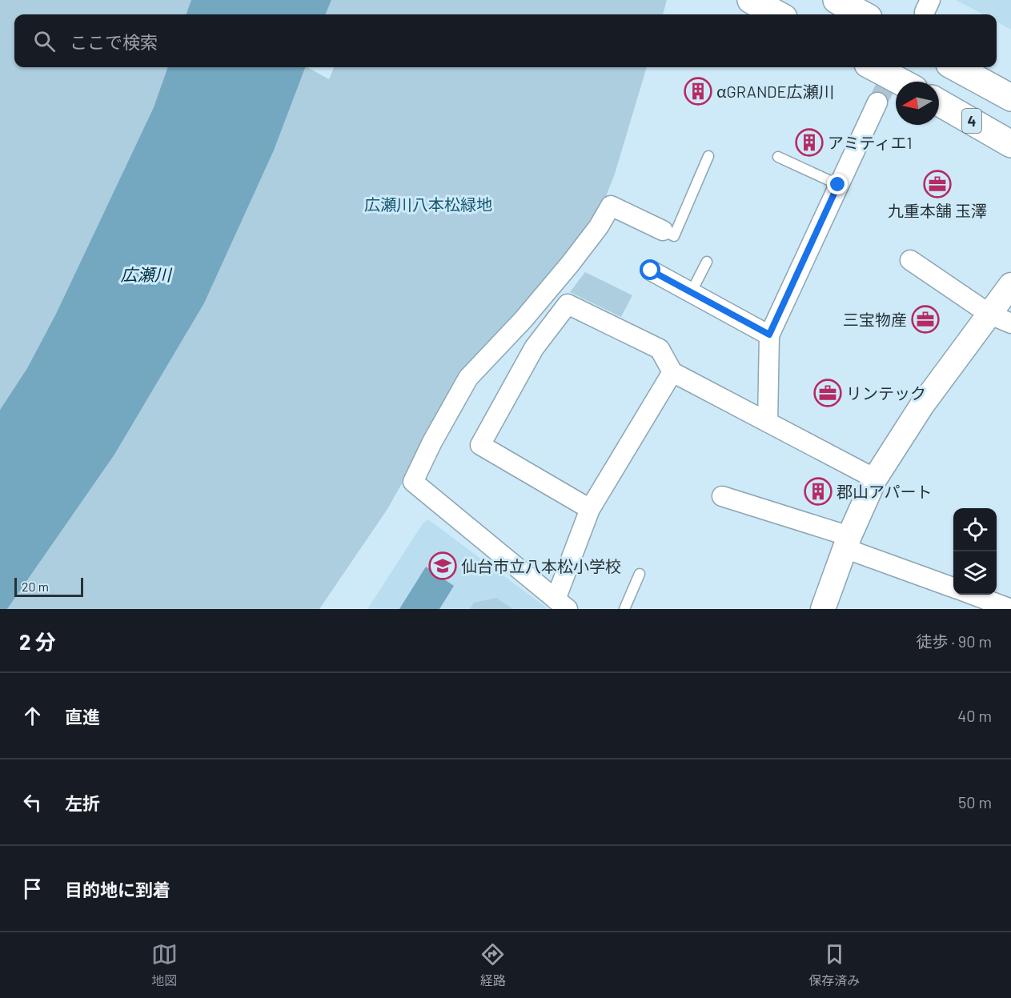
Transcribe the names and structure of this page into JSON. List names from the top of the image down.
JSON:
{
  "streets": {
    "highway": ["4"]
  },
  "water": ["広瀬川"],
  "parks": ["広瀬川八本松緑地"],
  "places": {
    "building": ["αGRANDE広瀬川", "アミティエ1", "郡山アパート"],
    "office": ["九重本舗 玉澤", "三宝物産", "リンテック"],
    "school or university": ["仙台市立八本松小学校"]
  },
  "scale_bar": "20 m",
  "north": "left",
  "page": {
    "search": "ここで検索",
    "scale": "20 m",
    "heading": ["2 分", "徒歩 · 90 m"],
    "list": [
      ["直進", "40 m"],
      ["左折", "50 m"],
      "目的地に到着"
    ],
    "nav": ["地図", "経路", "保存済み"]
  }
}
